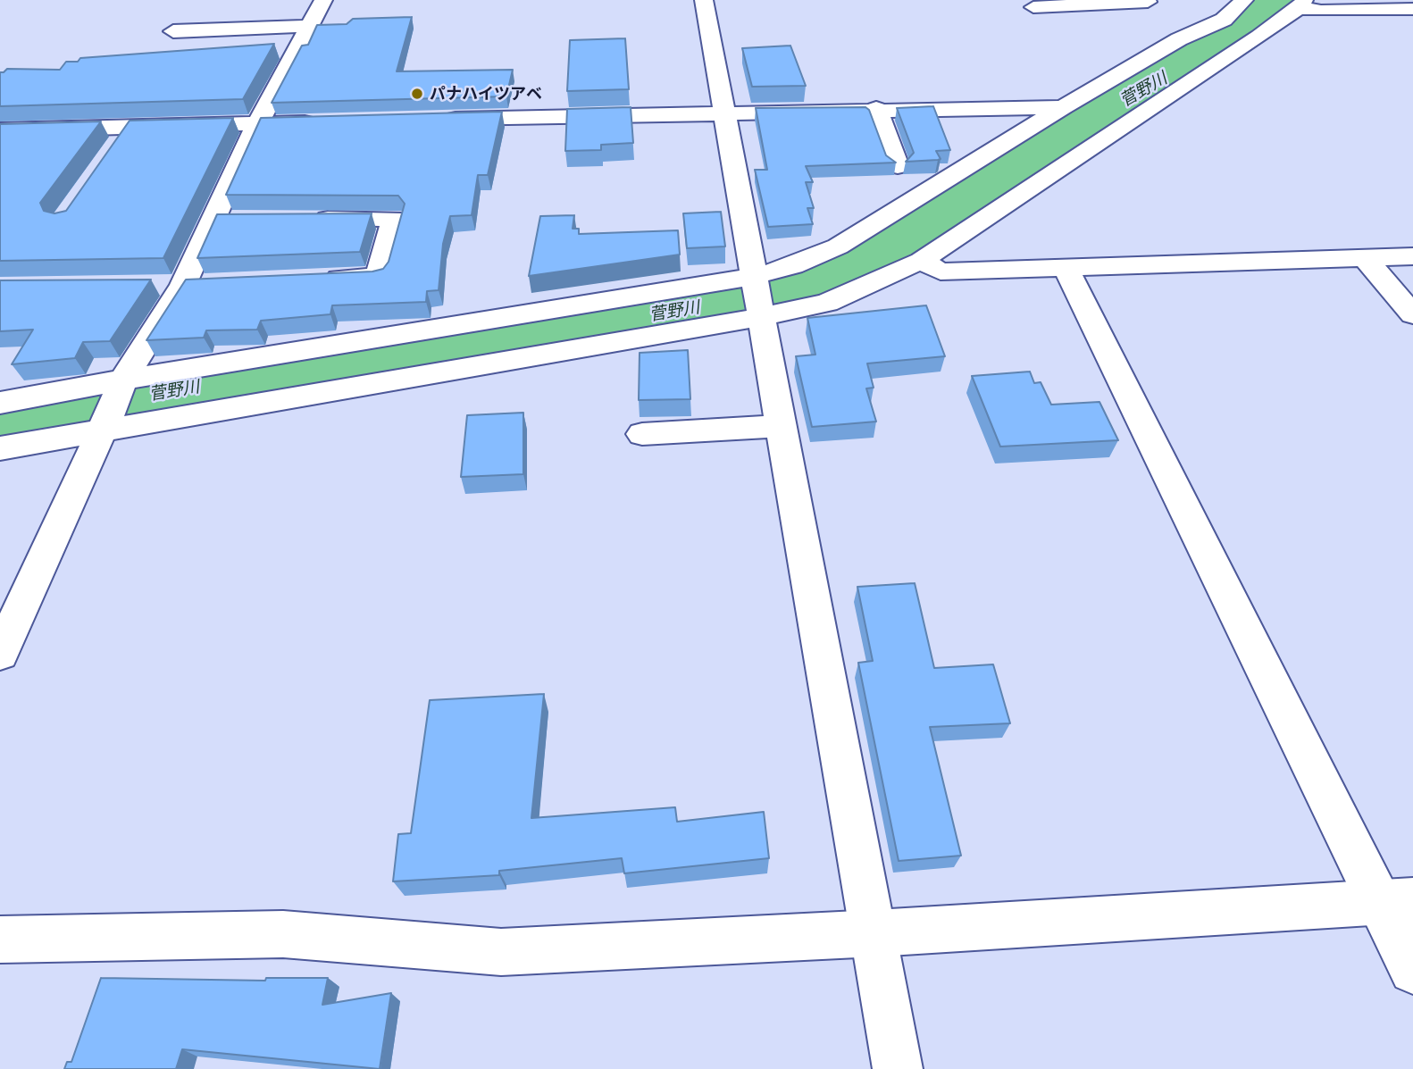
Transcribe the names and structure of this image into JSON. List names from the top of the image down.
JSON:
{
  "water": ["菅野川"],
  "places": ["パナハイツアベ"]
}
